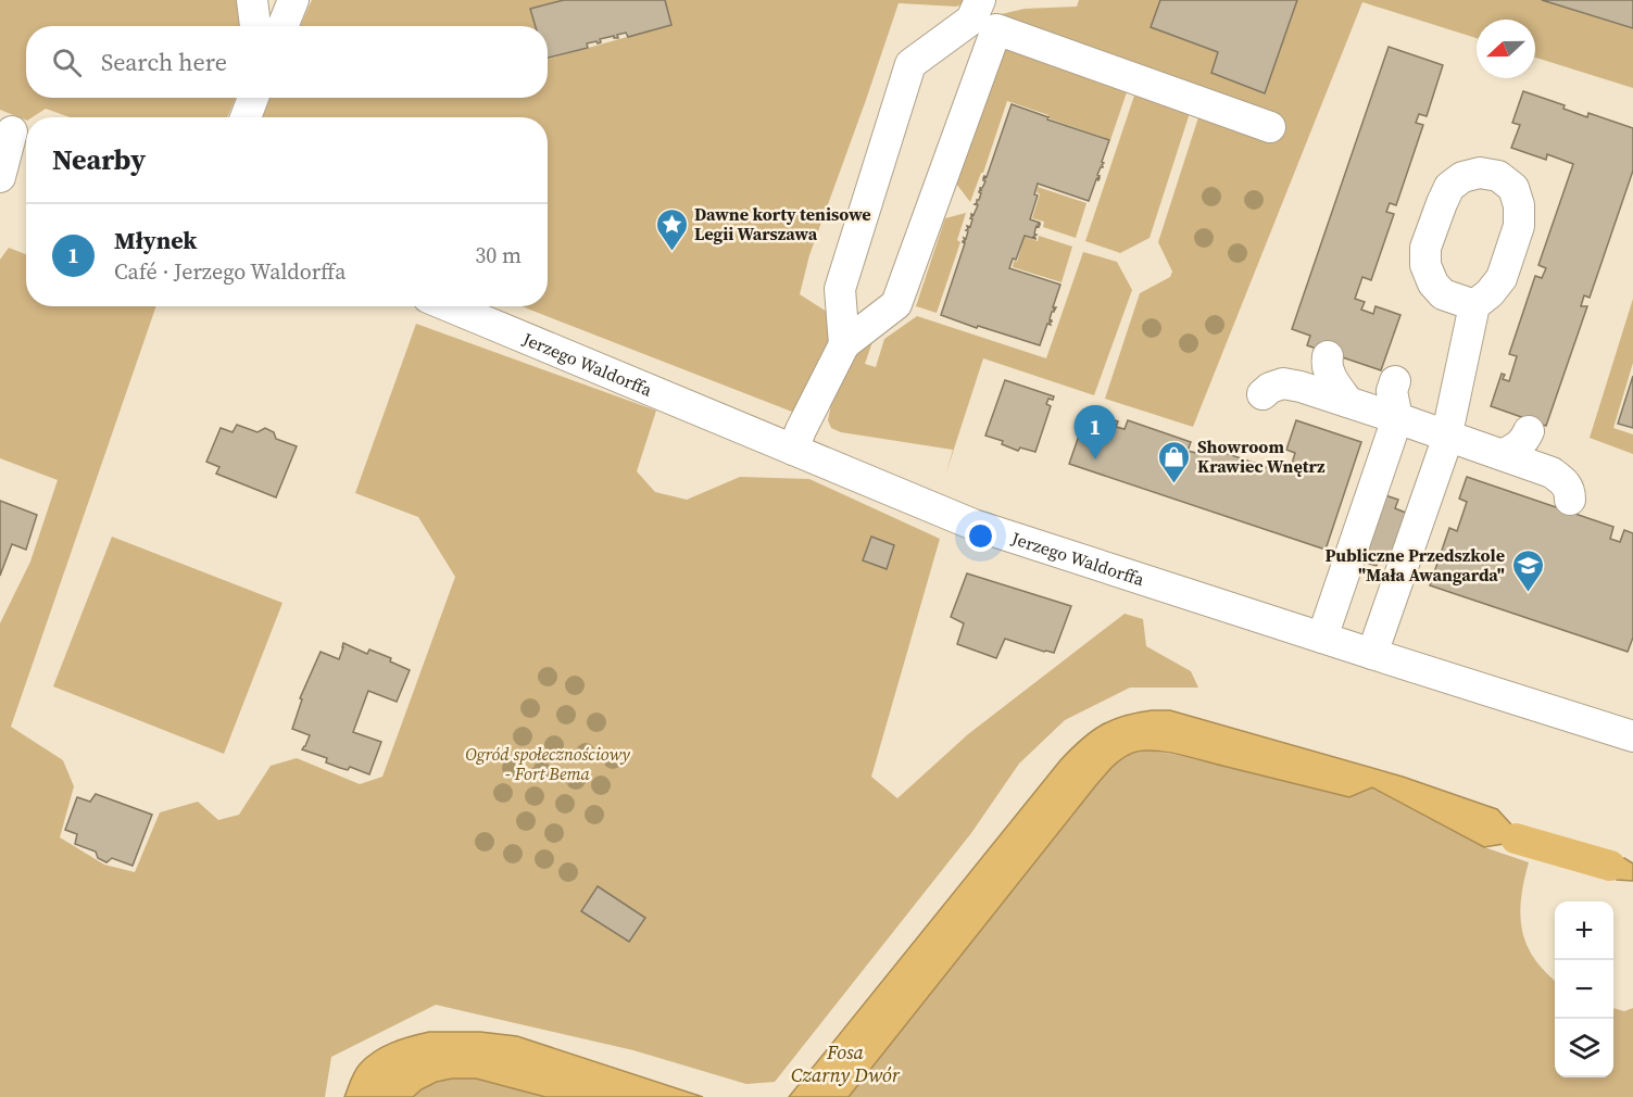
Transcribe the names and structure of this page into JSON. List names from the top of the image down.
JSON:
{
  "streets": {
    "street": ["Jerzego Waldorffa"]
  },
  "water": ["Fosa Czarny Dwór"],
  "parks": ["Ogród społecznościowy - Fort Bema"],
  "places": {
    "place": ["Dawne korty tenisowe Legii Warszawa"],
    "shop": ["Showroom Krawiec Wnętrz"],
    "school or university": ["Publiczne Przedszkole \"Mała Awangarda\""]
  },
  "north": "left",
  "page": {
    "search": "Search here",
    "heading": "Nearby",
    "list": [
      {
        "mark": "1",
        "name": "Młynek",
        "note": "Café · Jerzego Waldorffa",
        "value": "30 m"
      }
    ],
    "pins": "1",
    "map_buttons": ["+", "−"]
  }
}
